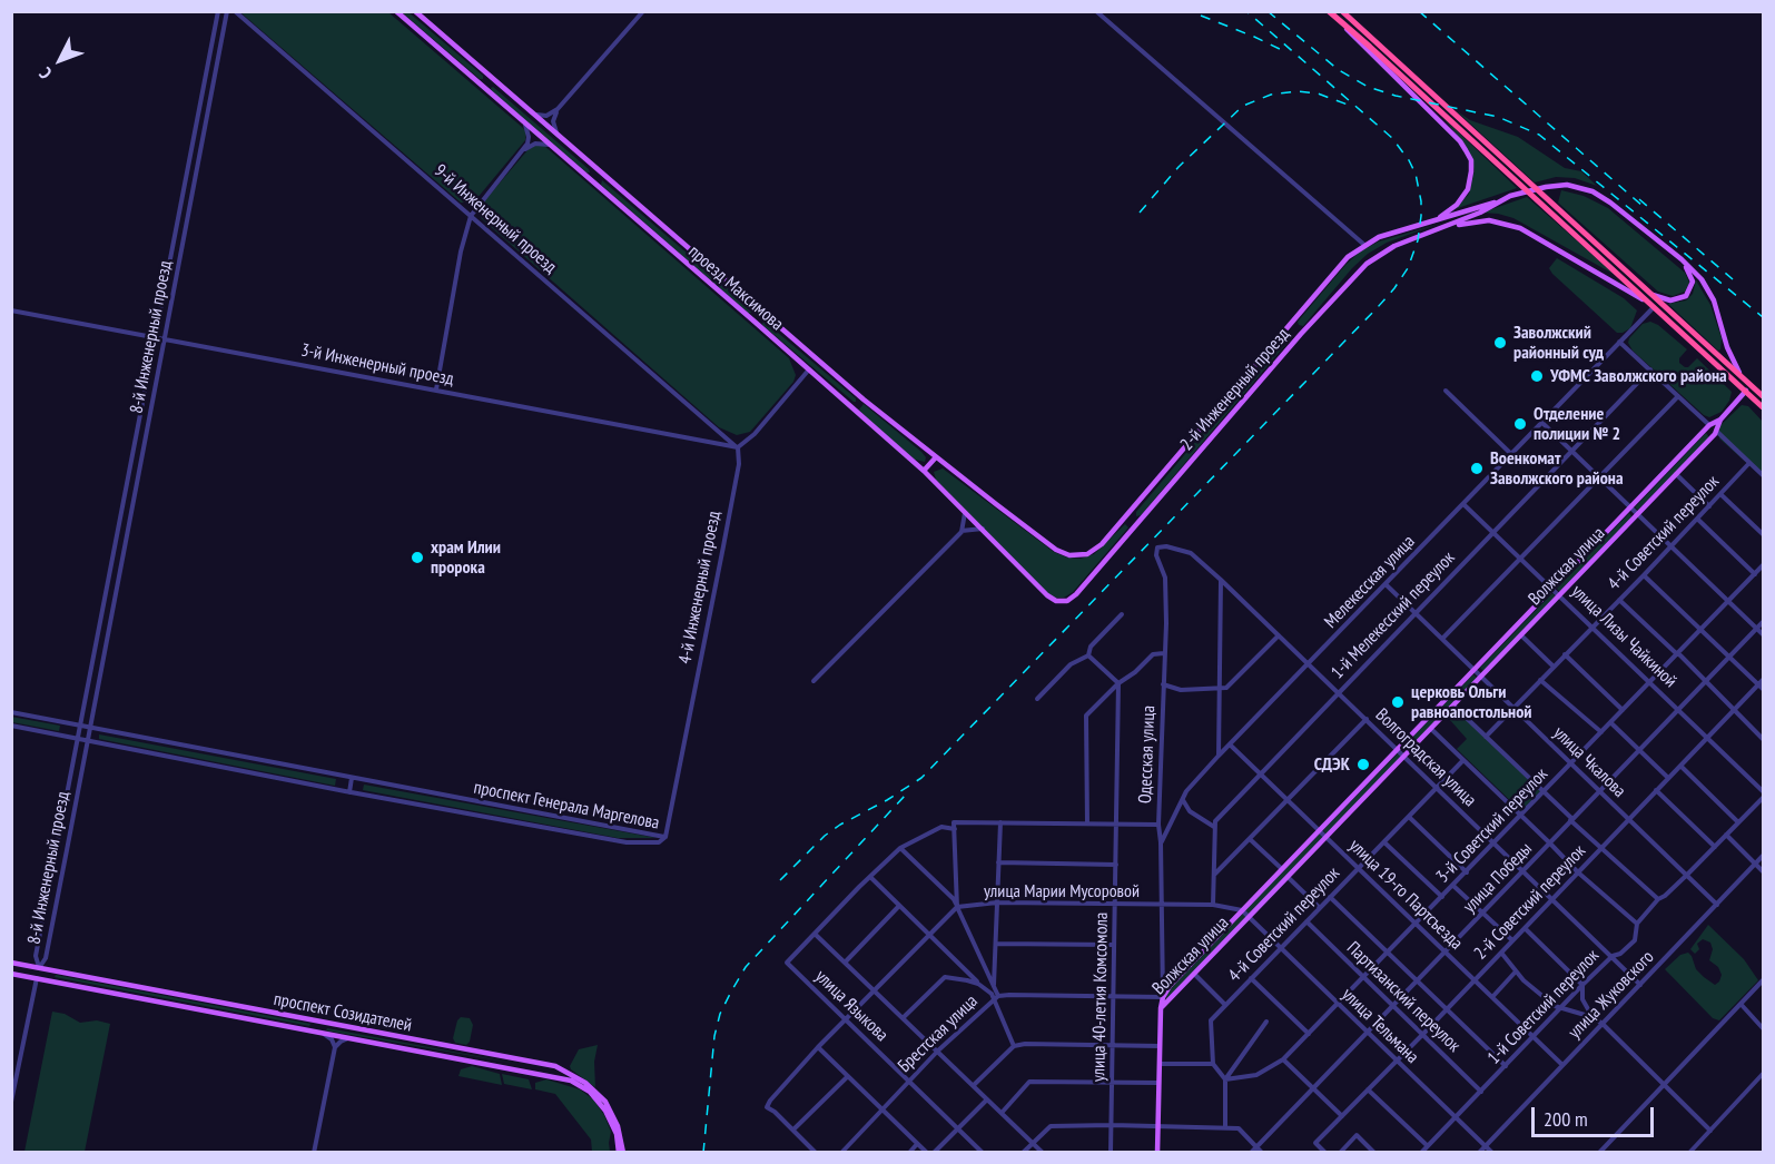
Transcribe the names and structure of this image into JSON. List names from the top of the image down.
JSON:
{
  "streets": {
    "main road": [
      "проезд Максимова",
      "2-й Инженерный проезд",
      "Волжская улица",
      "проспект Созидателей"
    ],
    "street": [
      "9-й Инженерный проезд",
      "8-й Инженерный проезд",
      "3-й Инженерный проезд",
      "4-й Советский переулок",
      "Мелекесская улица",
      "4-й Инженерный проезд",
      "1-й Мелекесский переулок",
      "улица Лизы Чайкиной",
      "Одесская улица",
      "Волгоградская улица",
      "улица Чкалова",
      "проспект Генерала Маргелова",
      "3-й Советский переулок",
      "улица Победы",
      "улица Марии Мусоровой",
      "улица 19-го Партсъезда",
      "2-й Советский переулок",
      "улица Жуковского",
      "улица 40-летия Комсомола",
      "Партизанский переулок",
      "улица Языкова",
      "1-й Советский переулок",
      "улица Тельмана",
      "Брестская улица"
    ]
  },
  "crossings": [
    ["9-й Инженерный проезд", "3-й Инженерный проезд"],
    ["9-й Инженерный проезд", "4-й Инженерный проезд"],
    ["проезд Максимова", "2-й Инженерный проезд"],
    ["8-й Инженерный проезд", "3-й Инженерный проезд"],
    ["8-й Инженерный проезд", "проспект Генерала Маргелова"],
    ["8-й Инженерный проезд", "проспект Созидателей"],
    ["3-й Инженерный проезд", "4-й Инженерный проезд"],
    ["4-й Советский переулок", "улица Лизы Чайкиной"],
    ["4-й Советский переулок", "Волгоградская улица"],
    ["4-й Советский переулок", "улица Чкалова"],
    ["4-й Советский переулок", "улица 19-го Партсъезда"],
    ["4-й Советский переулок", "Партизанский переулок"],
    ["4-й Советский переулок", "улица Тельмана"],
    ["Волжская улица", "улица Лизы Чайкиной"],
    ["Волжская улица", "Одесская улица"],
    ["Волжская улица", "Волгоградская улица"],
    ["Волжская улица", "улица Чкалова"],
    ["Волжская улица", "улица Марии Мусоровой"],
    ["Волжская улица", "улица 19-го Партсъезда"],
    ["Волжская улица", "улица Тельмана"],
    ["Волжская улица", "Брестская улица"],
    ["Мелекесская улица", "улица Лизы Чайкиной"],
    ["Мелекесская улица", "Одесская улица"],
    ["Мелекесская улица", "Волгоградская улица"],
    ["Мелекесская улица", "улица Чкалова"],
    ["Мелекесская улица", "улица 19-го Партсъезда"],
    ["4-й Инженерный проезд", "проспект Генерала Маргелова"],
    ["1-й Мелекесский переулок", "улица Лизы Чайкиной"],
    ["1-й Мелекесский переулок", "Волгоградская улица"],
    ["1-й Мелекесский переулок", "улица Чкалова"],
    ["1-й Мелекесский переулок", "улица 19-го Партсъезда"],
    ["улица Лизы Чайкиной", "3-й Советский переулок"],
    ["улица Лизы Чайкиной", "улица Победы"],
    ["улица Лизы Чайкиной", "2-й Советский переулок"],
    ["Одесская улица", "Волгоградская улица"],
    ["Одесская улица", "улица Марии Мусоровой"],
    ["Одесская улица", "Брестская улица"],
    ["Волгоградская улица", "3-й Советский переулок"],
    ["Волгоградская улица", "улица Победы"],
    ["Волгоградская улица", "2-й Советский переулок"],
    ["Волгоградская улица", "улица Жуковского"],
    ["Волгоградская улица", "1-й Советский переулок"],
    ["улица Чкалова", "3-й Советский переулок"],
    ["улица Чкалова", "улица Победы"],
    ["улица Чкалова", "2-й Советский переулок"],
    ["улица Чкалова", "улица Жуковского"],
    ["улица Чкалова", "1-й Советский переулок"],
    ["3-й Советский переулок", "улица 19-го Партсъезда"],
    ["3-й Советский переулок", "Партизанский переулок"],
    ["3-й Советский переулок", "улица Тельмана"],
    ["улица Победы", "улица 19-го Партсъезда"],
    ["улица Победы", "Партизанский переулок"],
    ["улица Победы", "улица Тельмана"],
    ["улица Марии Мусоровой", "улица 40-летия Комсомола"],
    ["улица Марии Мусоровой", "улица Языкова"],
    ["улица Марии Мусоровой", "улица Тельмана"],
    ["улица 19-го Партсъезда", "2-й Советский переулок"],
    ["улица 19-го Партсъезда", "улица Жуковского"],
    ["улица 19-го Партсъезда", "1-й Советский переулок"],
    ["2-й Советский переулок", "Партизанский переулок"],
    ["2-й Советский переулок", "улица Тельмана"],
    ["улица Жуковского", "улица Тельмана"],
    ["улица 40-летия Комсомола", "Брестская улица"],
    ["Партизанский переулок", "1-й Советский переулок"],
    ["улица Языкова", "Брестская улица"],
    ["1-й Советский переулок", "улица Тельмана"]
  ],
  "places": [
    "Заволжский районный суд",
    "УФМС Заволжского района",
    "Отделение полиции № 2",
    "Военкомат Заволжского района",
    "храм Илии пророка",
    "церковь Ольги равноапостольной",
    "СДЭК"
  ],
  "scale_bar": "200 m",
  "north": "bottom left"
}
